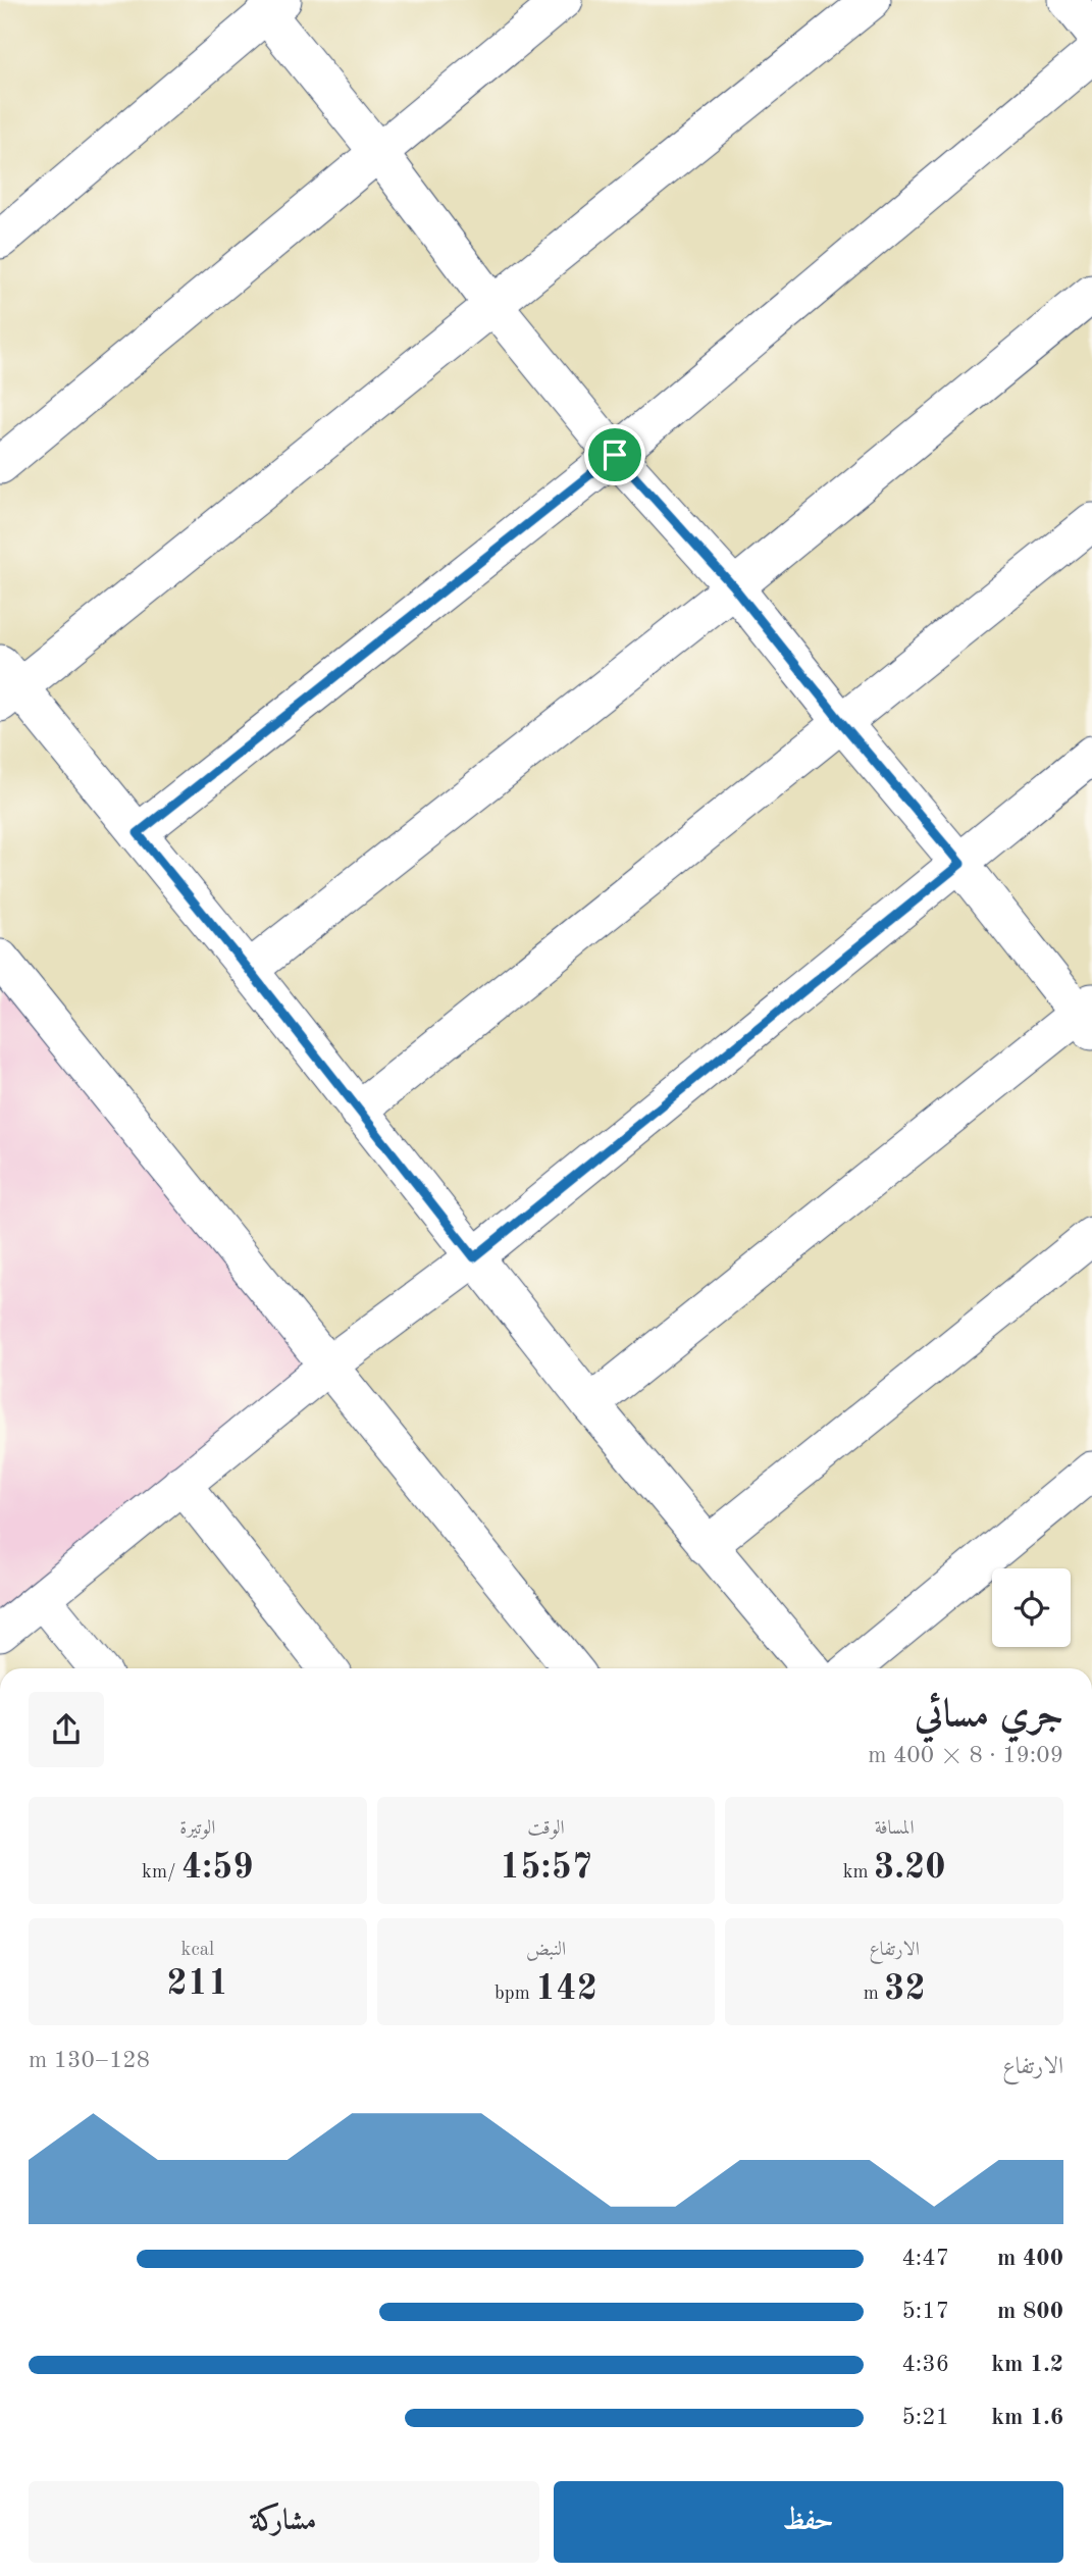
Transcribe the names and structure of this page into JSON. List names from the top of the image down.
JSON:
{
  "page": {
    "heading": ["جري مسائي", "19:09 · 8 × 400 m"],
    "stats": [
      ["المسافة", "3.20 km"],
      ["الوقت", "15:57"],
      ["الوتيرة", "4:59 /km"],
      ["الارتفاع", "32 m"],
      ["النبض", "142 bpm"],
      ["kcal", "211"]
    ],
    "chart": ["الارتفاع", "128–130 m"],
    "list": [
      {
        "name": "400 m",
        "note": "4:47"
      },
      {
        "name": "800 m",
        "note": "5:17"
      },
      {
        "name": "1.2 km",
        "note": "4:36"
      },
      {
        "name": "1.6 km",
        "note": "5:21"
      }
    ],
    "buttons": ["حفظ", "مشاركة"]
  }
}
